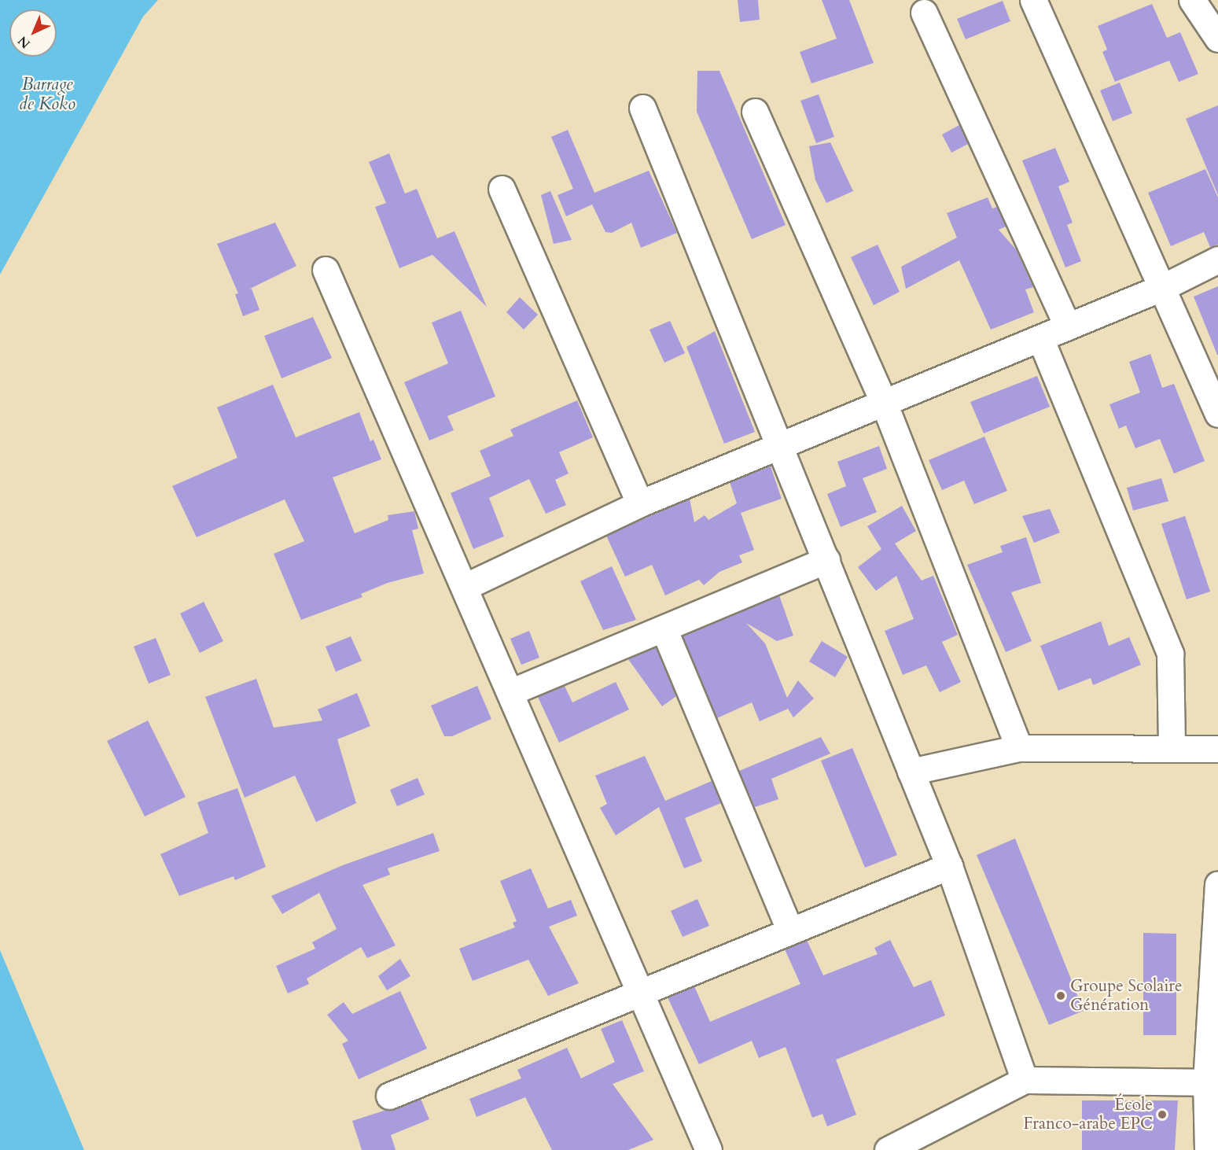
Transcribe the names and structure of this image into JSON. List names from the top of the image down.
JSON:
{
  "water": ["Barrage de Koko"],
  "places": ["Groupe Scolaire Génération", "École Franco-arabe EPC"],
  "north": "bottom left"
}
